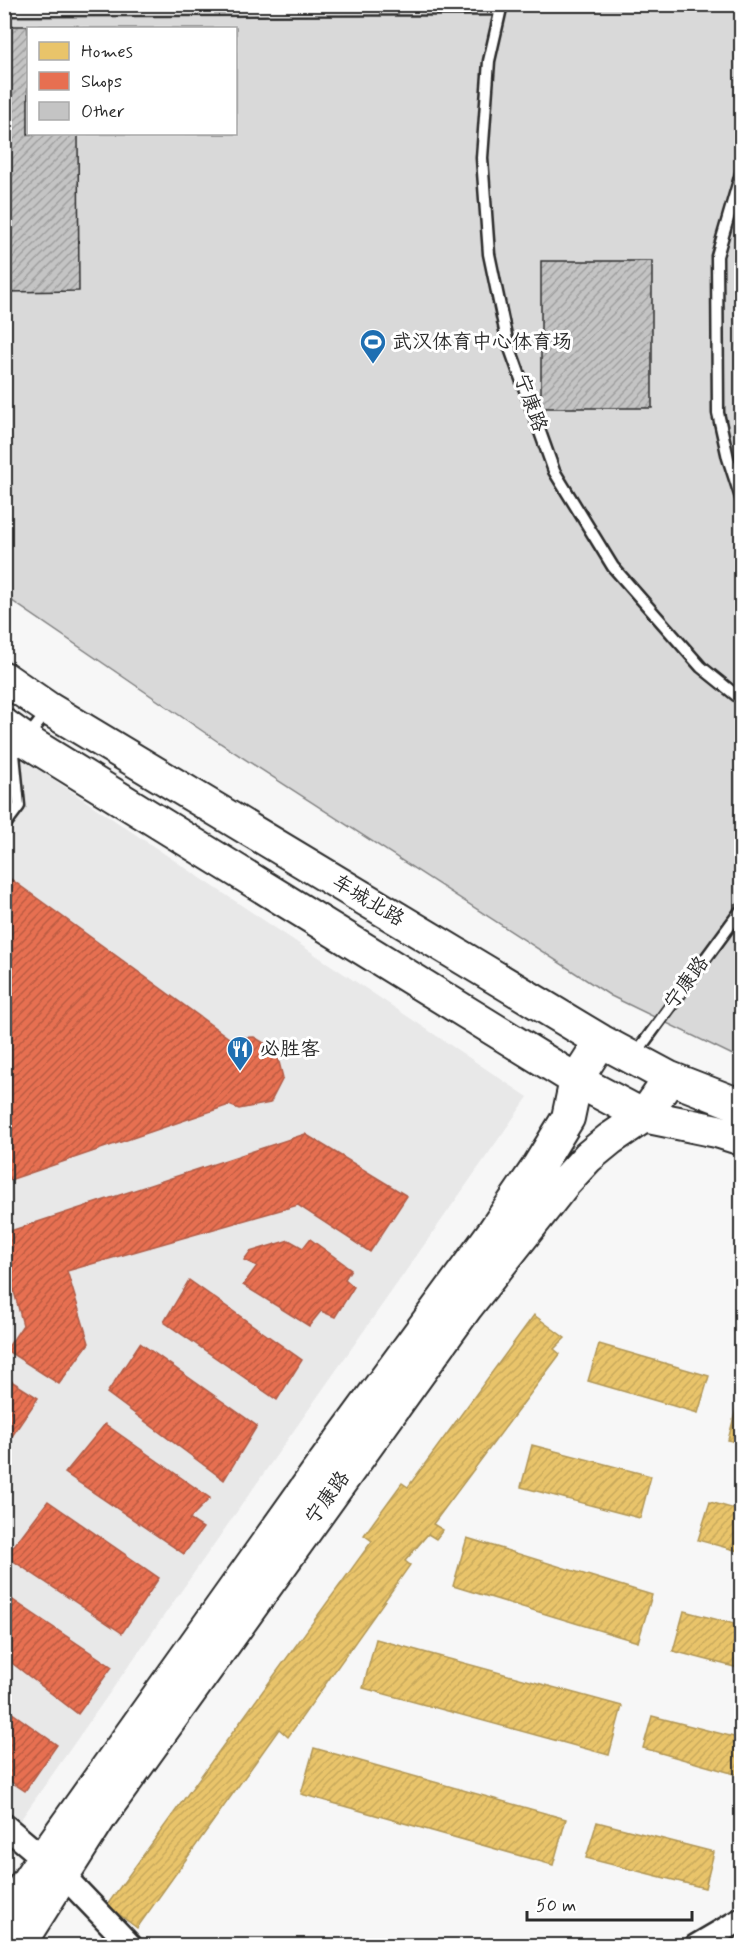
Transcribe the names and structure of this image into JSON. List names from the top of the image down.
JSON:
{
  "streets": {
    "main road": ["宁康路", "车城北路"]
  },
  "crossings": [
    ["宁康路", "车城北路"]
  ],
  "places": {
    "sports": ["武汉体育中心体育场"],
    "restaurant": ["必胜客"]
  },
  "legend": ["Homes", "Shops", "Other"],
  "scale_bar": "50 m"
}
